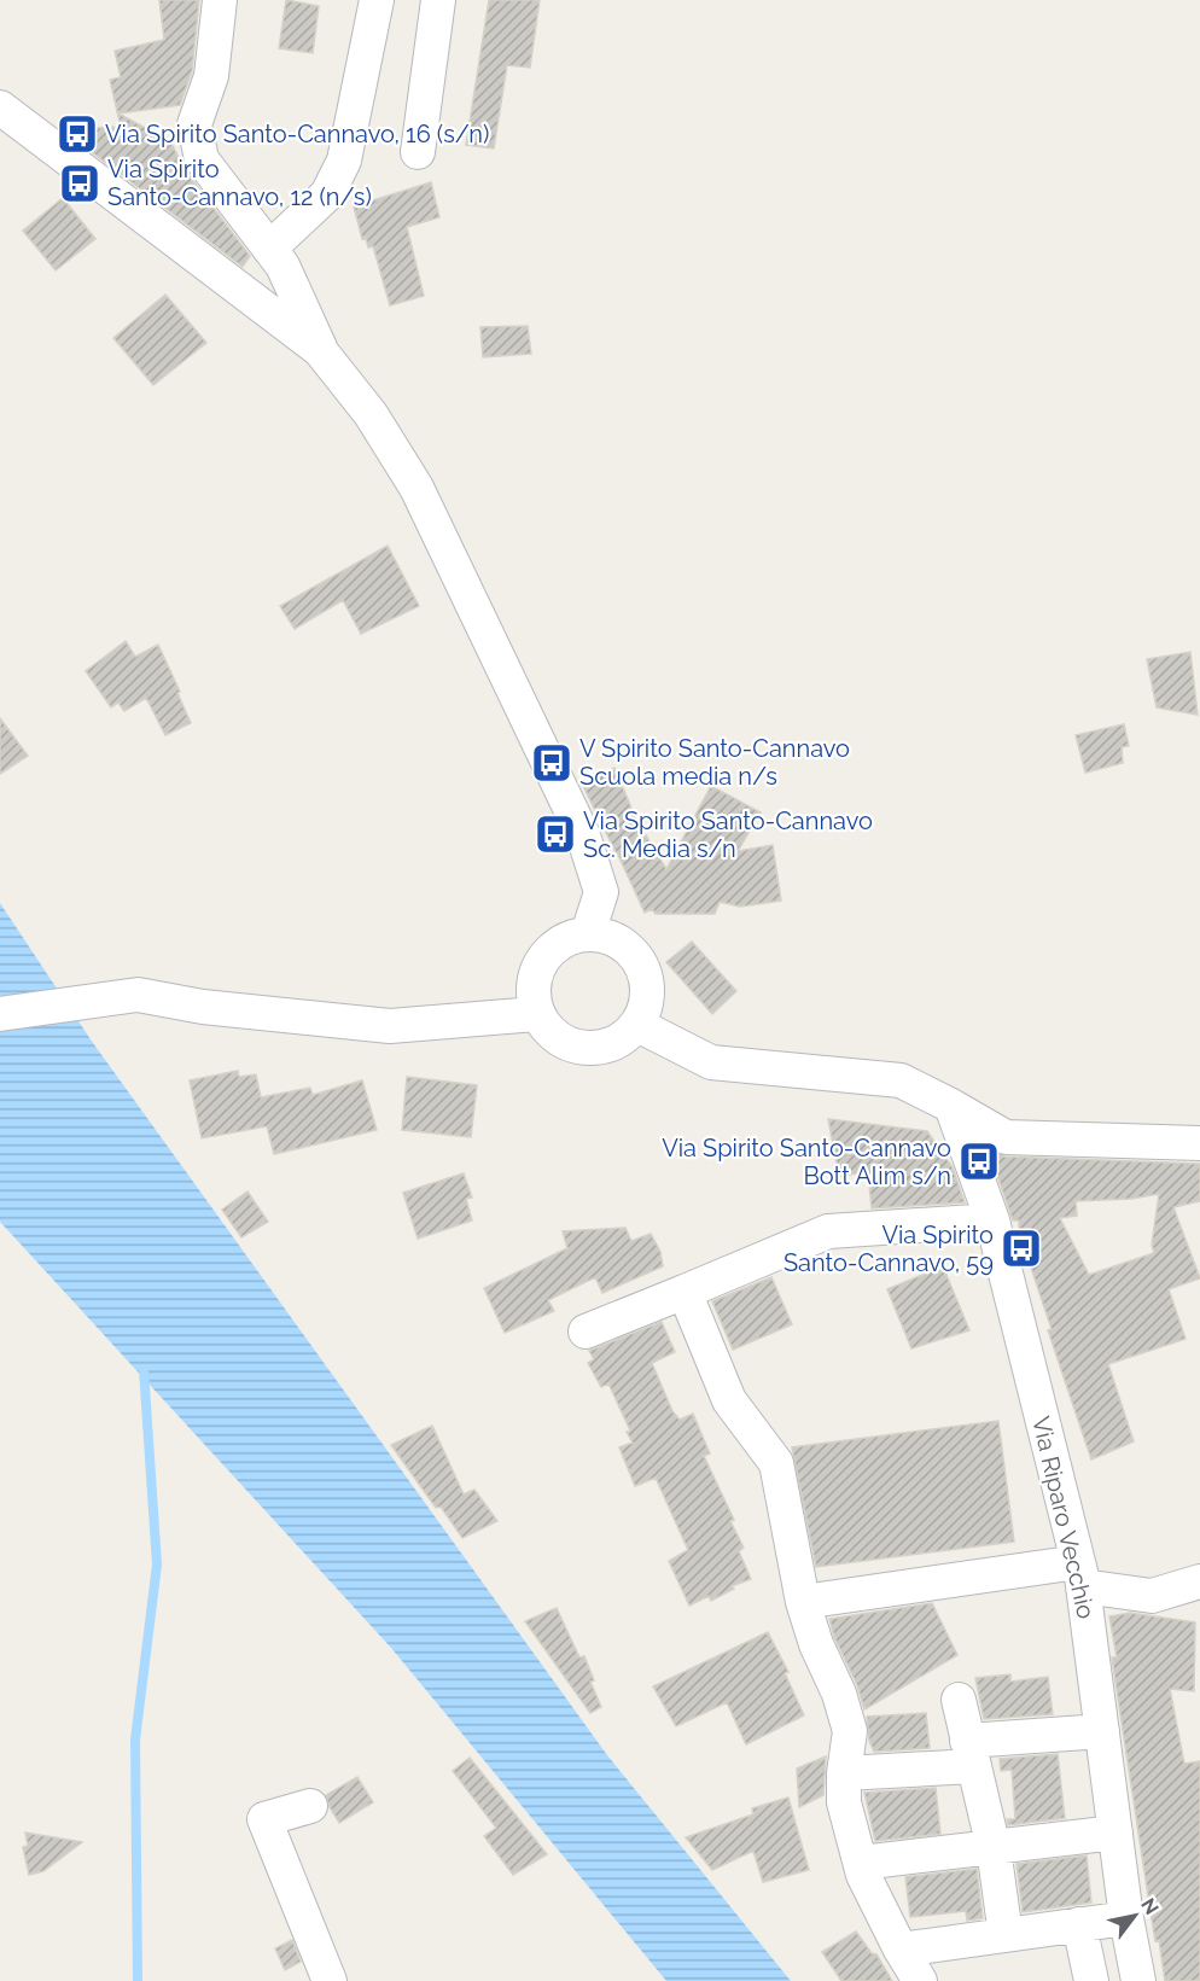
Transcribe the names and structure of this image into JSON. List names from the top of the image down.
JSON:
{
  "streets": {
    "street": ["Via Riparo Vecchio"]
  },
  "places": {
    "bus stop": [
      "Via Spirito Santo-Cannavo, 16 (s/n)",
      "Via Spirito Santo-Cannavo, 12 (n/s)",
      "V Spirito Santo-Cannavo Scuola media n/s",
      "Via Spirito Santo-Cannavo Sc. Media s/n",
      "Via Spirito Santo-Cannavo Bott Alim s/n",
      "Via Spirito Santo-Cannavo, 59"
    ]
  },
  "north": "top right"
}
